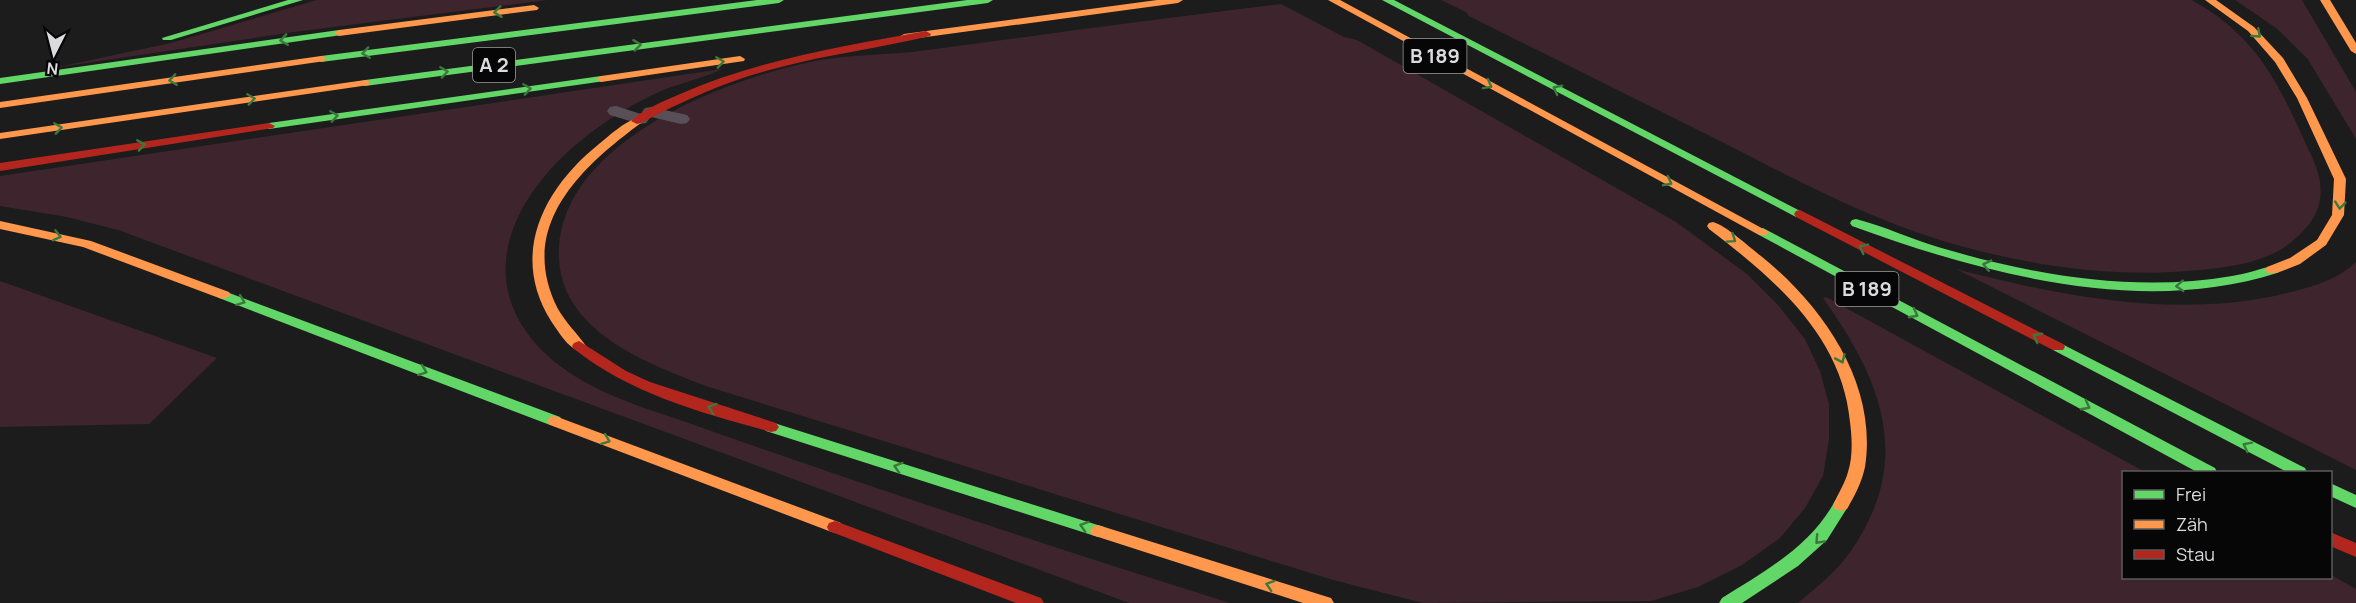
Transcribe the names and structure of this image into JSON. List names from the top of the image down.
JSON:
{
  "streets": {
    "highway": ["B 189", "A 2"]
  },
  "legend": ["Frei", "Zäh", "Stau"],
  "north": "bottom"
}
